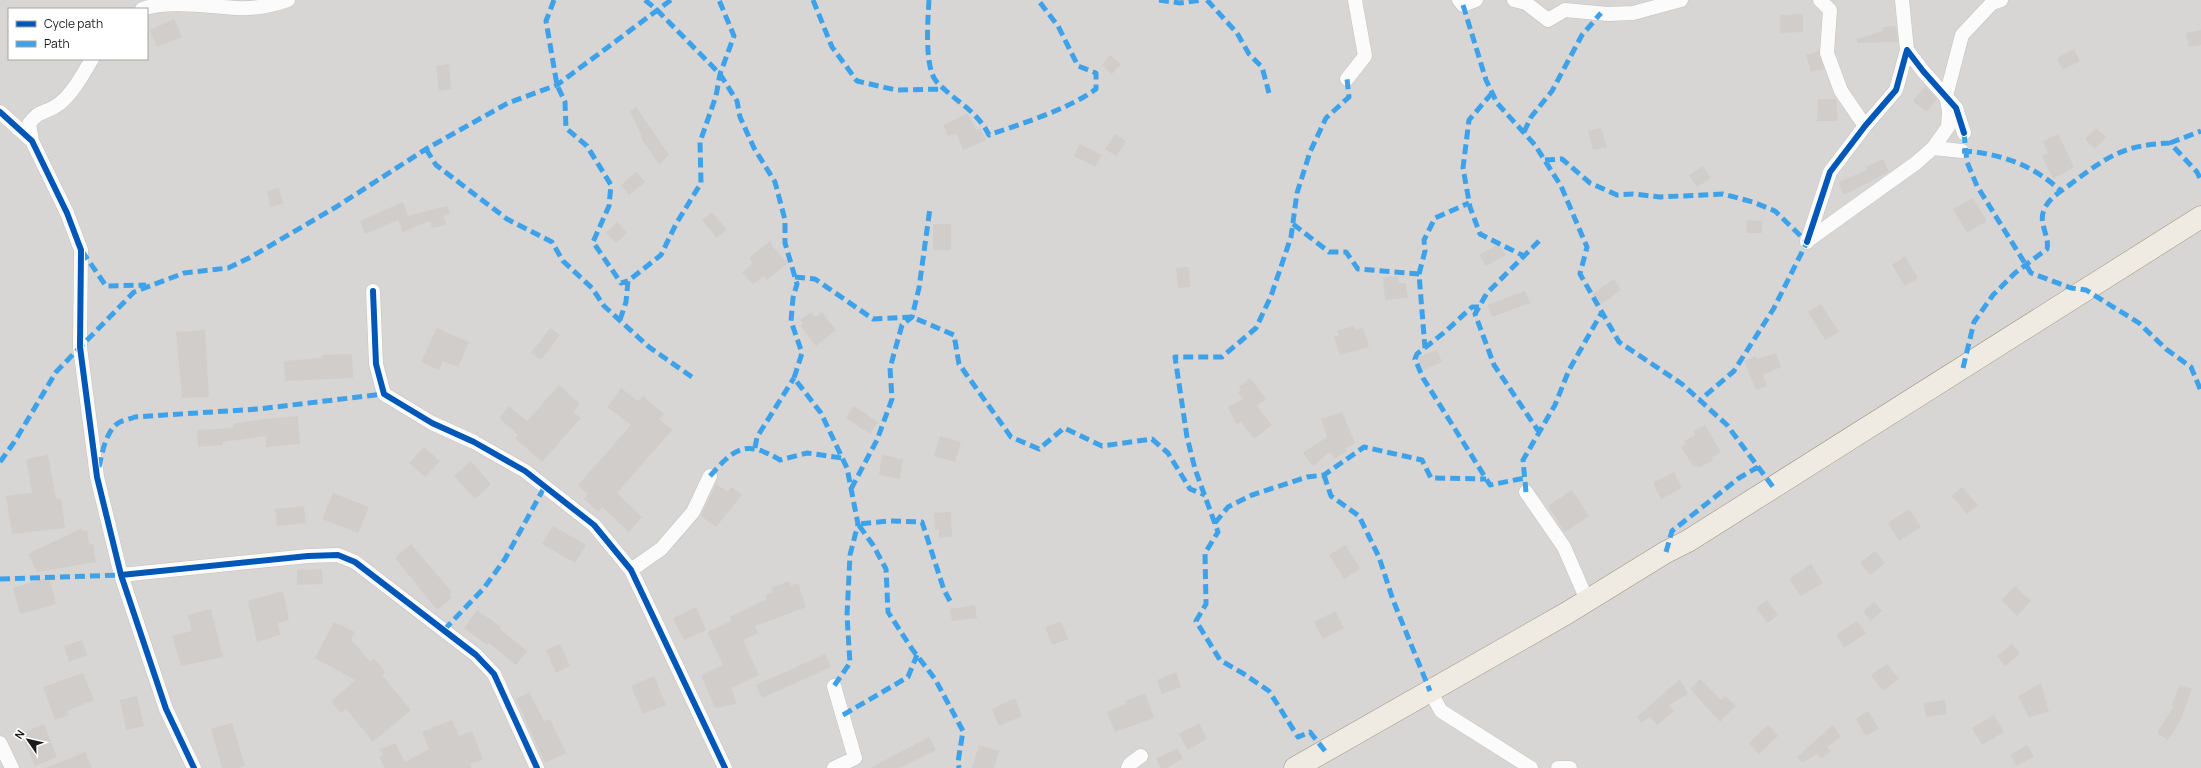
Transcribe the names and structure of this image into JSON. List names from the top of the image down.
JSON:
{
  "legend": ["Cycle path", "Path"],
  "north": "top left"
}
